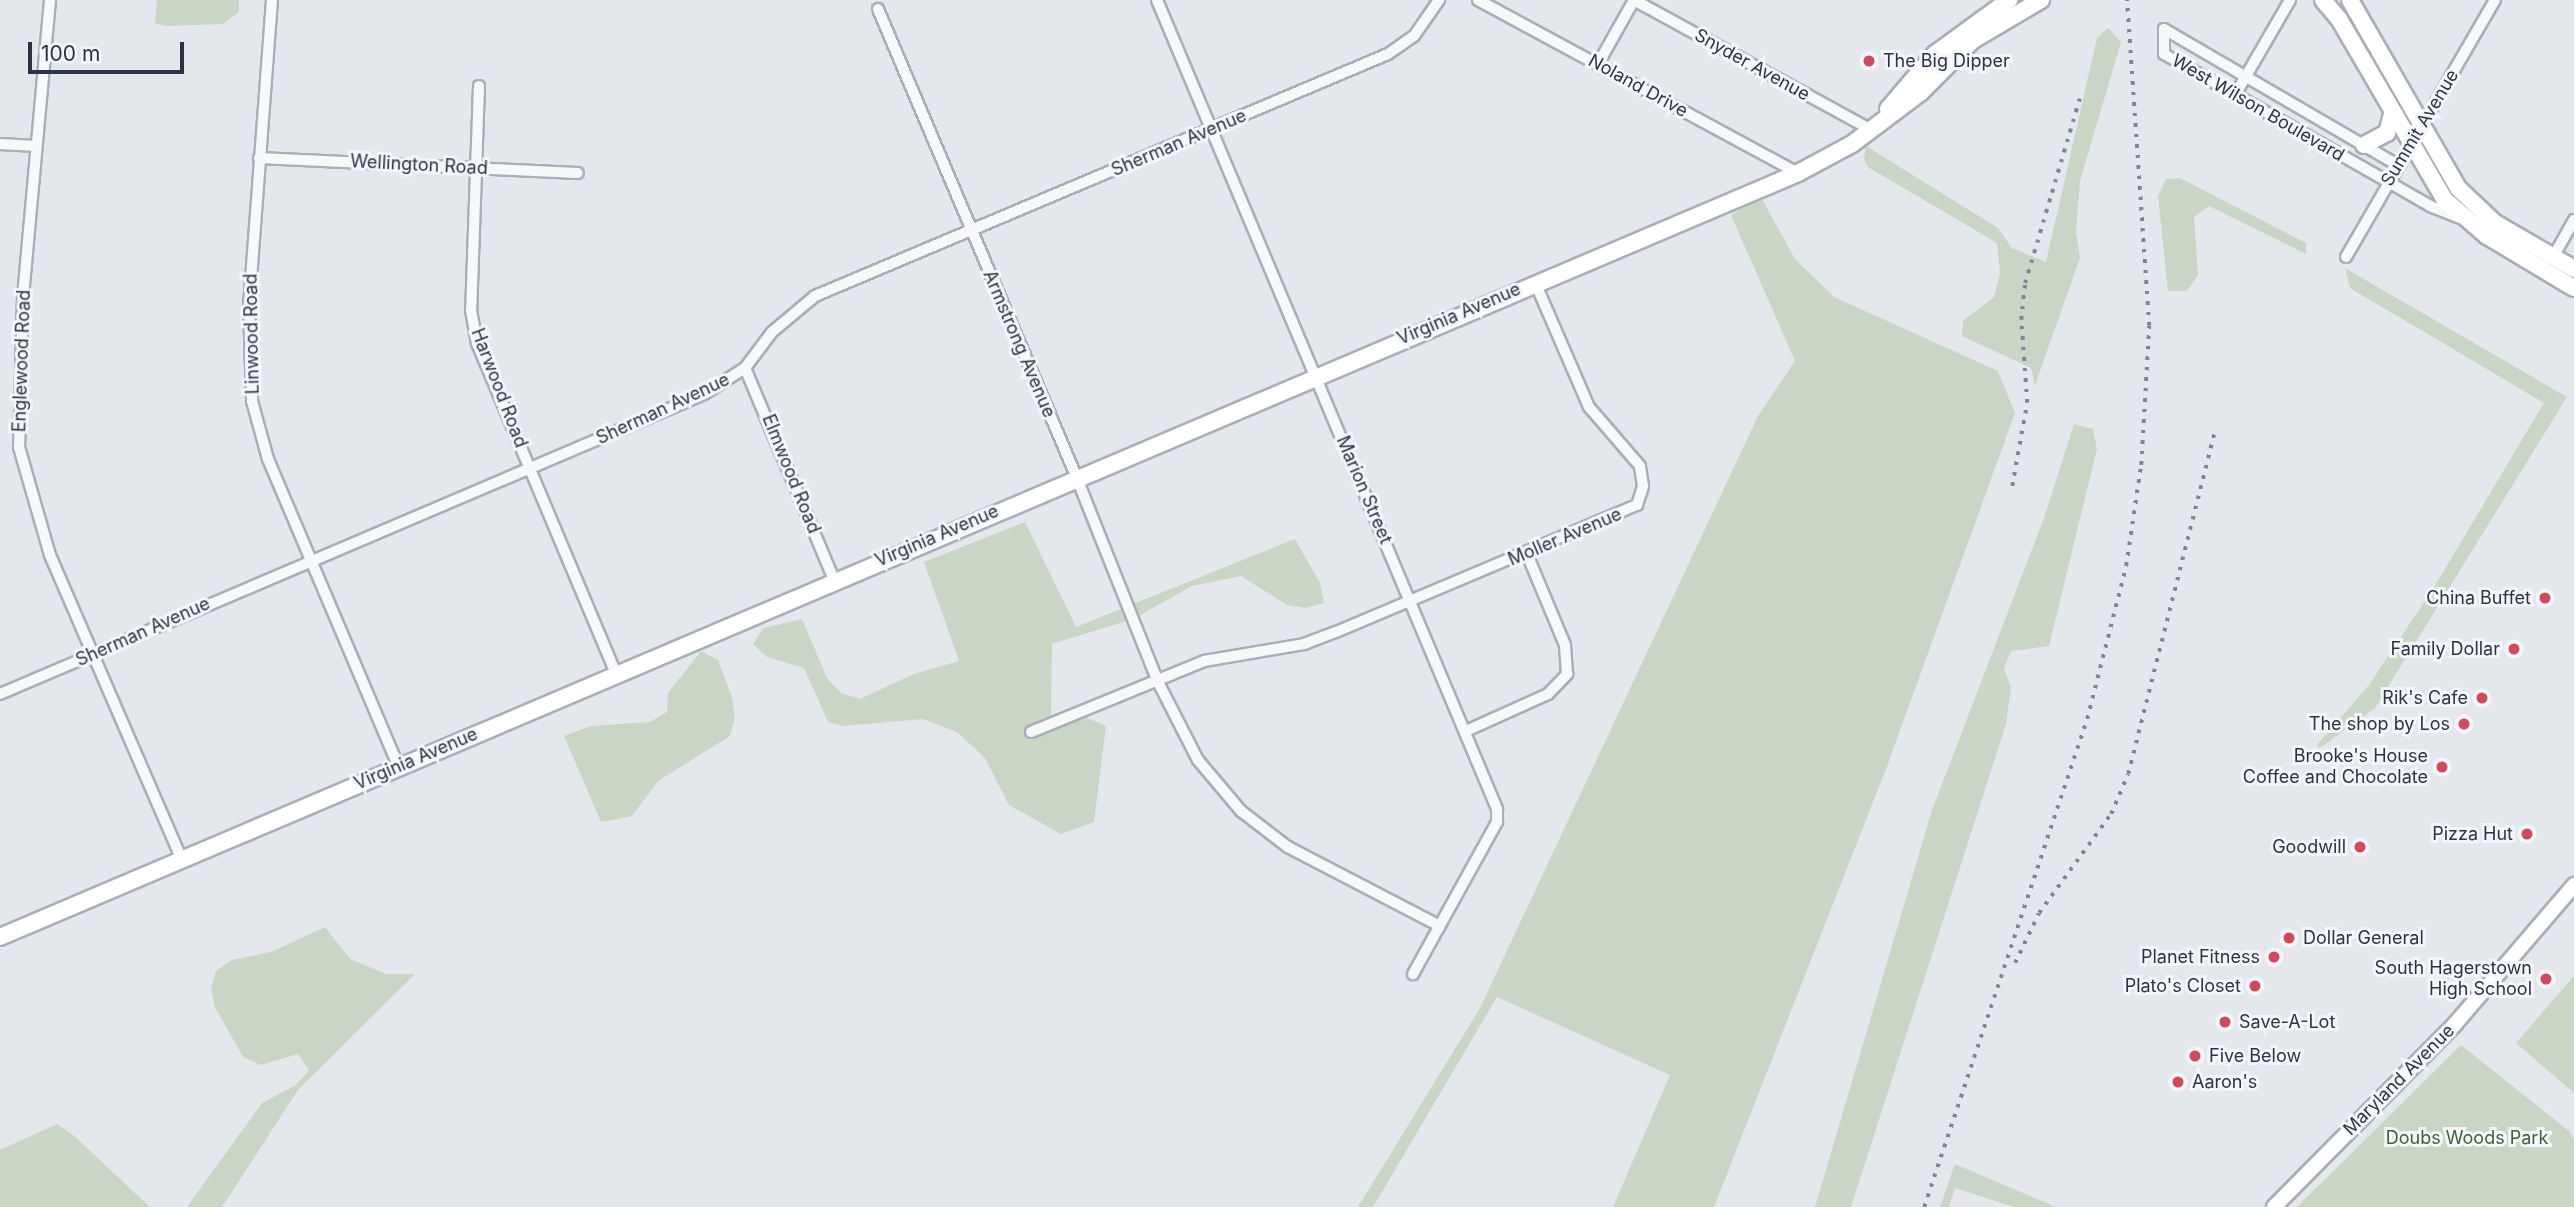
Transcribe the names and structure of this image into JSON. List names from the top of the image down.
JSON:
{
  "streets": {
    "main road": ["West Wilson Boulevard", "Virginia Avenue", "Maryland Avenue"],
    "street": [
      "Snyder Avenue",
      "Noland Drive",
      "Summit Avenue",
      "Sherman Avenue",
      "Wellington Road",
      "Linwood Road",
      "Armstrong Avenue",
      "Englewood Road",
      "Harwood Road",
      "Elmwood Road",
      "Marion Street",
      "Moller Avenue"
    ]
  },
  "crossings": [
    ["Snyder Avenue", "Noland Drive"],
    ["Snyder Avenue", "Virginia Avenue"],
    ["Noland Drive", "Virginia Avenue"],
    ["West Wilson Boulevard", "Summit Avenue"],
    ["Sherman Avenue", "Linwood Road"],
    ["Sherman Avenue", "Armstrong Avenue"],
    ["Sherman Avenue", "Englewood Road"],
    ["Sherman Avenue", "Harwood Road"],
    ["Sherman Avenue", "Elmwood Road"],
    ["Sherman Avenue", "Marion Street"],
    ["Wellington Road", "Linwood Road"],
    ["Wellington Road", "Harwood Road"],
    ["Virginia Avenue", "Linwood Road"],
    ["Virginia Avenue", "Armstrong Avenue"],
    ["Virginia Avenue", "Englewood Road"],
    ["Virginia Avenue", "Harwood Road"],
    ["Virginia Avenue", "Elmwood Road"],
    ["Virginia Avenue", "Marion Street"],
    ["Virginia Avenue", "Moller Avenue"],
    ["Armstrong Avenue", "Marion Street"],
    ["Armstrong Avenue", "Moller Avenue"],
    ["Marion Street", "Moller Avenue"]
  ],
  "parks": ["Doubs Woods Park"],
  "places": [
    "The Big Dipper",
    "China Buffet",
    "Family Dollar",
    "Rik's Cafe",
    "The shop by Los",
    "Brooke's House Coffee and Chocolate",
    "Pizza Hut",
    "Goodwill",
    "Dollar General",
    "Planet Fitness",
    "South Hagerstown High School",
    "Plato's Closet",
    "Save-A-Lot",
    "Five Below",
    "Aaron's"
  ],
  "scale_bar": "100 m"
}
